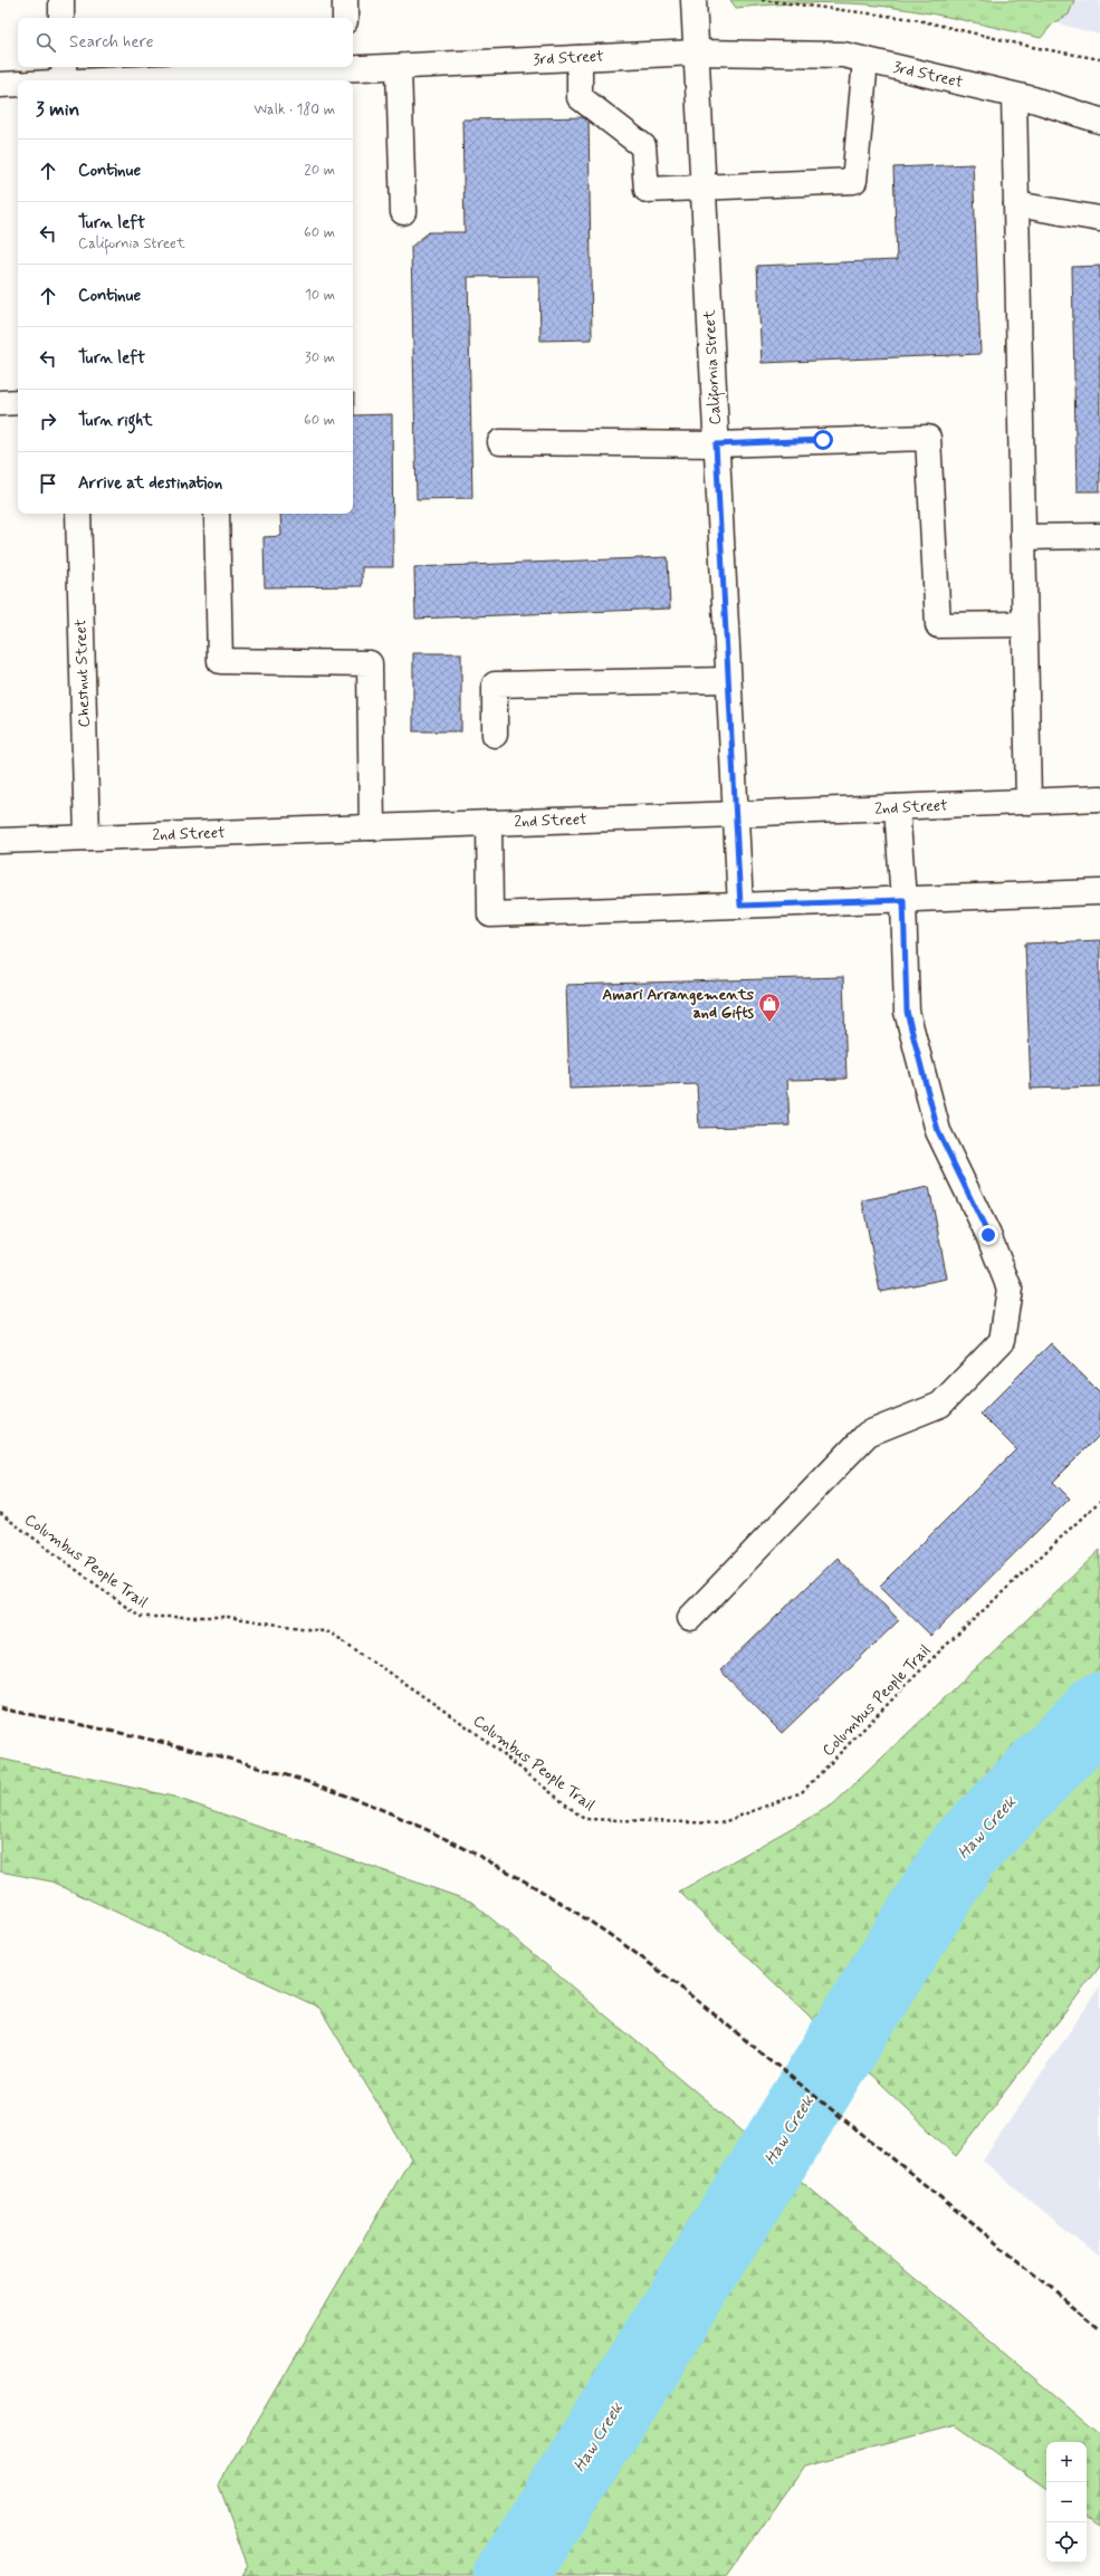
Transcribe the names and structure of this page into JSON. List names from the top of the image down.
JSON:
{
  "streets": {
    "main road": [
      "3rd Street",
      "California Street",
      "Chestnut Street",
      "2nd Street"
    ],
    "path": ["Columbus People Trail"]
  },
  "crossings": [
    ["3rd Street", "California Street"],
    ["California Street", "2nd Street"],
    ["Chestnut Street", "2nd Street"]
  ],
  "water": ["Haw Creek"],
  "places": {
    "shop": ["Amari Arrangements and Gifts"]
  },
  "page": {
    "search": "Search here",
    "heading": ["3 min", "Walk · 180 m"],
    "list": [
      ["Continue", "20 m"],
      ["Turn left", "California Street", "60 m"],
      ["Continue", "10 m"],
      ["Turn left", "30 m"],
      ["Turn right", "60 m"],
      "Arrive at destination"
    ],
    "map_buttons": ["+", "−"]
  }
}
